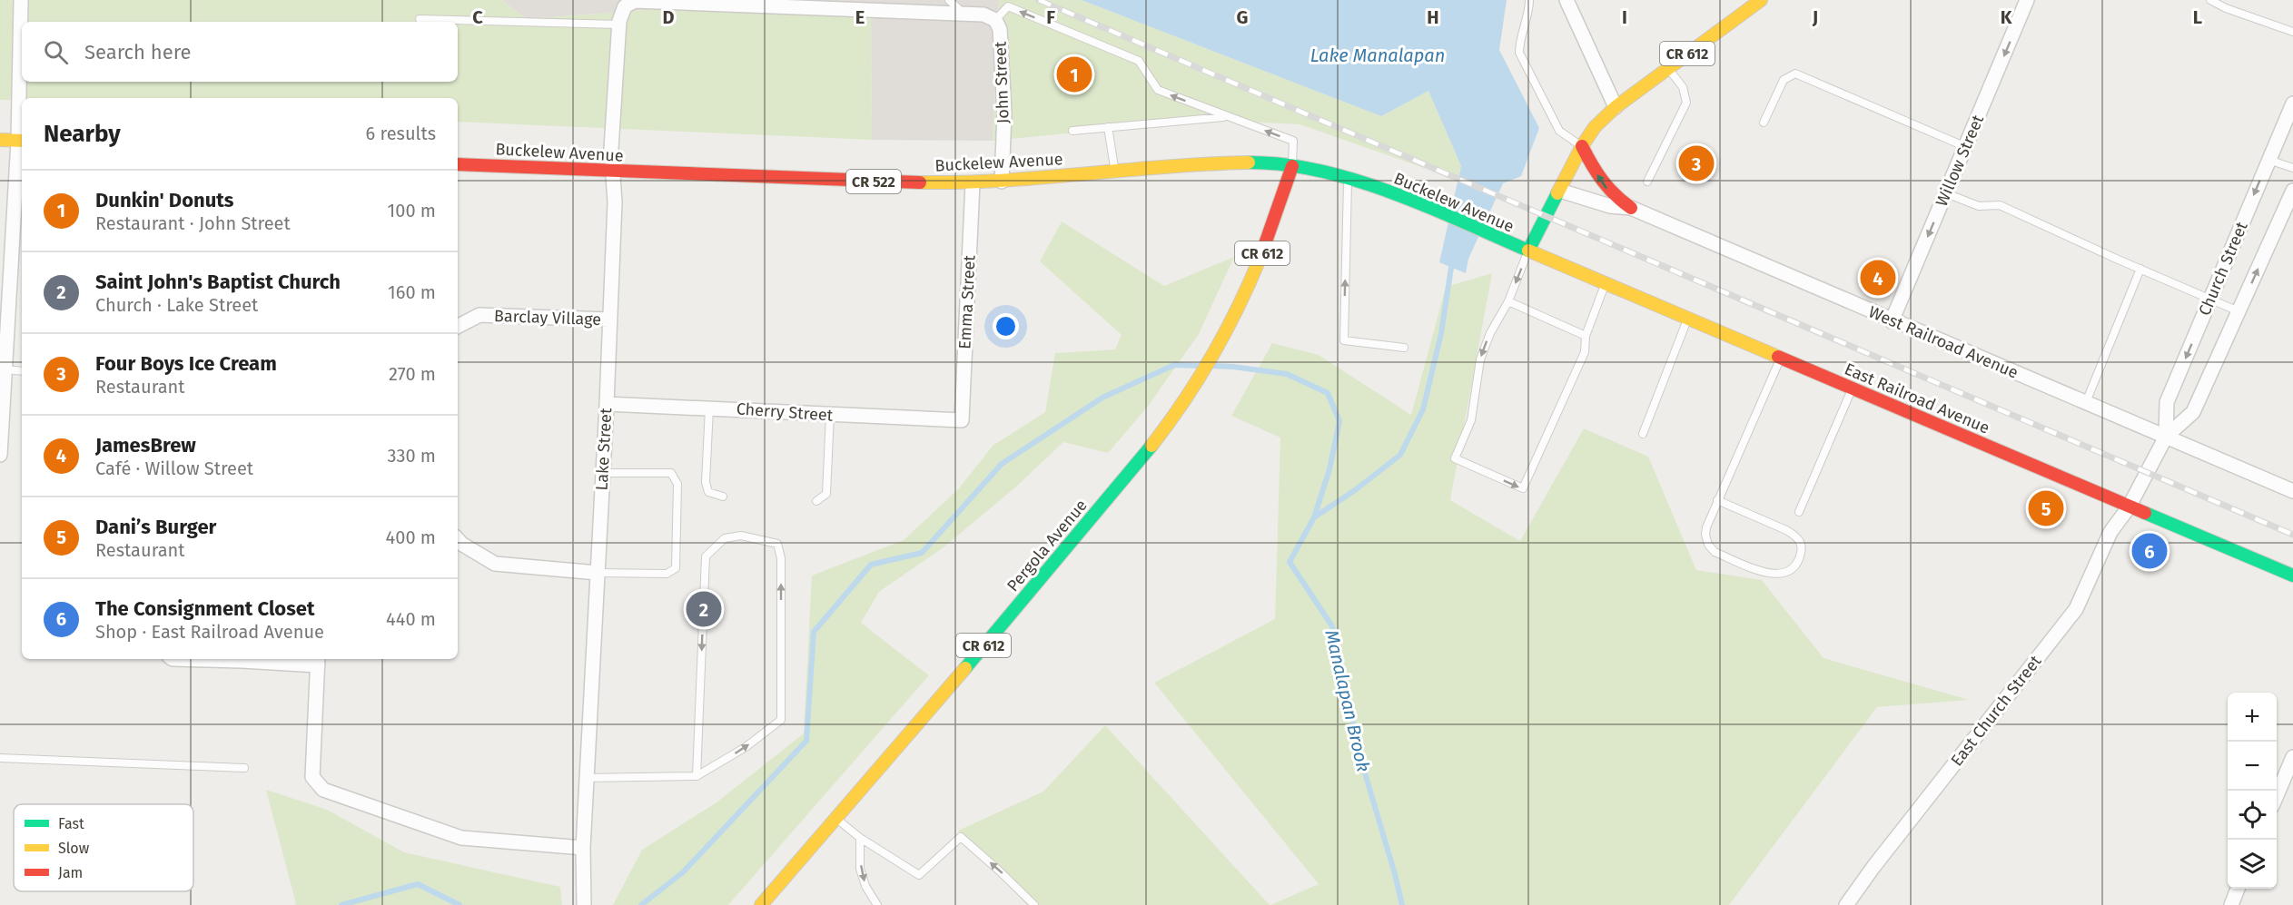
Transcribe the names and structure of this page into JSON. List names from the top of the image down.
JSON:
{
  "streets": {
    "main road": [
      "CR 612",
      "Buckelew Avenue",
      "CR 522",
      "East Railroad Avenue",
      "Pergola Avenue"
    ],
    "street": [
      "John Street",
      "Willow Street",
      "Church Street",
      "Emma Street",
      "Barclay Village",
      "West Railroad Avenue",
      "Cherry Street",
      "Lake Street",
      "East Church Street"
    ]
  },
  "crossings": [
    ["CR 612", "Buckelew Avenue"],
    ["CR 612", "West Railroad Avenue"],
    ["CR 612", "East Railroad Avenue"],
    ["John Street", "Buckelew Avenue"],
    ["John Street", "Lake Street"],
    ["Buckelew Avenue", "Emma Street"],
    ["Buckelew Avenue", "East Railroad Avenue"],
    ["Buckelew Avenue", "Lake Street"],
    ["Buckelew Avenue", "Pergola Avenue"],
    ["Willow Street", "West Railroad Avenue"],
    ["Church Street", "West Railroad Avenue"],
    ["Church Street", "East Railroad Avenue"],
    ["Church Street", "East Church Street"],
    ["Emma Street", "Cherry Street"],
    ["Barclay Village", "Lake Street"],
    ["East Railroad Avenue", "East Church Street"],
    ["Cherry Street", "Lake Street"]
  ],
  "one_way": ["Willow Street"],
  "water": ["Lake Manalapan", "Manalapan Brook"],
  "legend": ["Fast", "Slow", "Jam"],
  "page": {
    "search": "Search here",
    "pins": [
      "1",
      "3",
      "4",
      "5",
      "6",
      "2"
    ],
    "heading": ["Nearby", "6 results"],
    "list": [
      {
        "mark": "1",
        "name": "Dunkin' Donuts",
        "note": "Restaurant · John Street",
        "value": "100 m"
      },
      {
        "mark": "2",
        "name": "Saint John's Baptist Church",
        "note": "Church · Lake Street",
        "value": "160 m"
      },
      {
        "mark": "3",
        "name": "Four Boys Ice Cream",
        "note": "Restaurant",
        "value": "270 m"
      },
      {
        "mark": "4",
        "name": "JamesBrew",
        "note": "Café · Willow Street",
        "value": "330 m"
      },
      {
        "mark": "5",
        "name": "Dani’s Burger",
        "note": "Restaurant",
        "value": "400 m"
      },
      {
        "mark": "6",
        "name": "The Consignment Closet",
        "note": "Shop · East Railroad Avenue",
        "value": "440 m"
      }
    ],
    "map_buttons": ["+", "−"]
  },
  "grid": {
    "columns": [
      "C",
      "D",
      "E",
      "F",
      "G",
      "H",
      "I",
      "J",
      "K",
      "L"
    ]
  }
}
